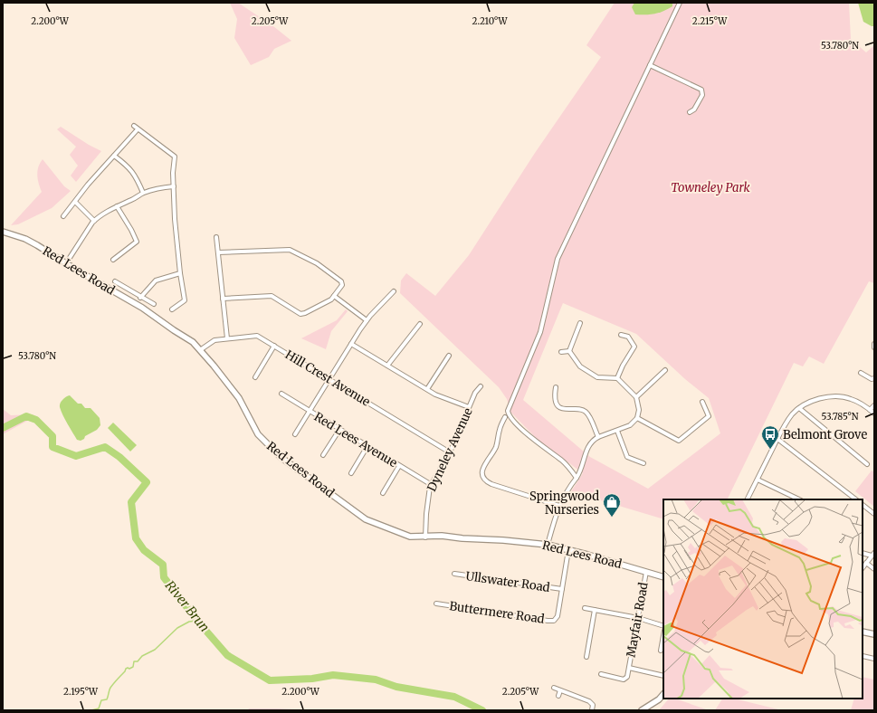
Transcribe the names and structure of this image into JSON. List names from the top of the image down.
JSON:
{
  "streets": {
    "street": [
      "Red Lees Road",
      "Hill Crest Avenue",
      "Red Lees Avenue",
      "Dyneley Avenue",
      "Ullswater Road",
      "Buttermere Road",
      "Mayfair Road"
    ]
  },
  "crossings": [
    ["Red Lees Road", "Hill Crest Avenue"],
    ["Red Lees Road", "Dyneley Avenue"],
    ["Red Lees Road", "Mayfair Road"],
    ["Hill Crest Avenue", "Dyneley Avenue"],
    ["Red Lees Avenue", "Dyneley Avenue"],
    ["Ullswater Road", "Buttermere Road"]
  ],
  "water": ["River Brun"],
  "parks": ["Towneley Park"],
  "places": {
    "bus stop": ["Belmont Grove"],
    "shop": ["Springwood Nurseries"]
  },
  "coordinates": [
    "2.200°W",
    "2.205°W",
    "2.210°W",
    "2.215°W",
    "53.780°N",
    "53.785°N",
    "2.195°W"
  ]
}
